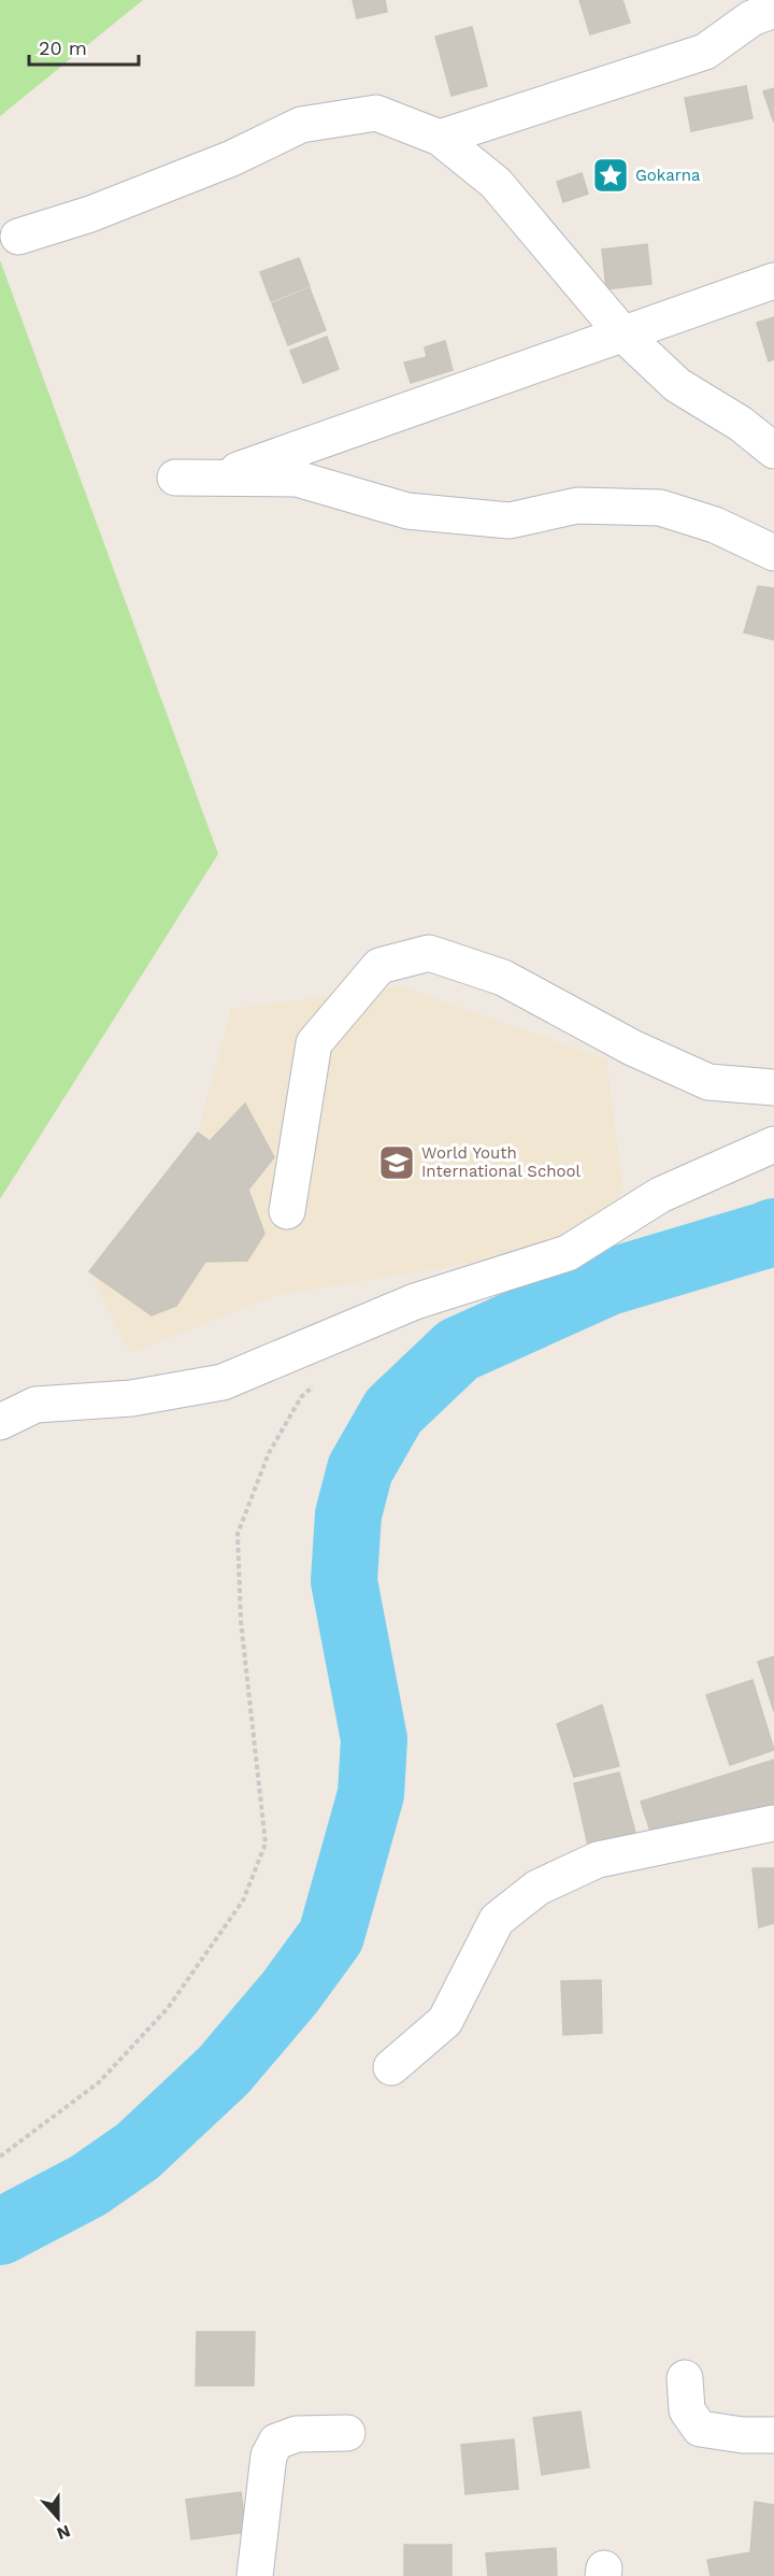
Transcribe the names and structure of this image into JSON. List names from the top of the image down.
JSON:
{
  "places": {
    "place": ["Gokarna"],
    "school or university": ["World Youth International School"]
  },
  "scale_bar": "20 m",
  "north": "bottom"
}
